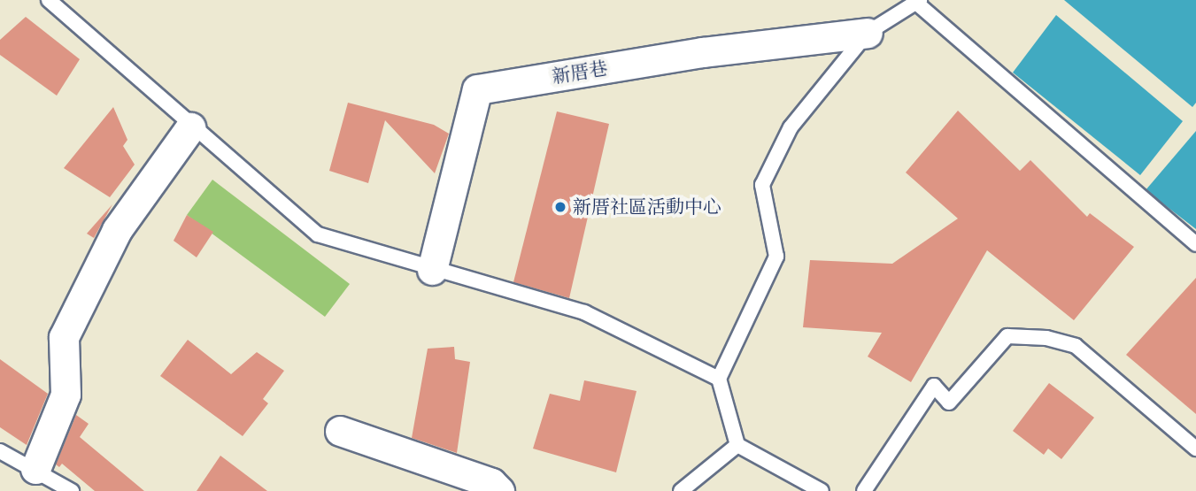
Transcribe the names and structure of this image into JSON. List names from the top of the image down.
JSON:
{
  "streets": {
    "street": ["新厝巷"]
  },
  "places": ["新厝社區活動中心"]
}
